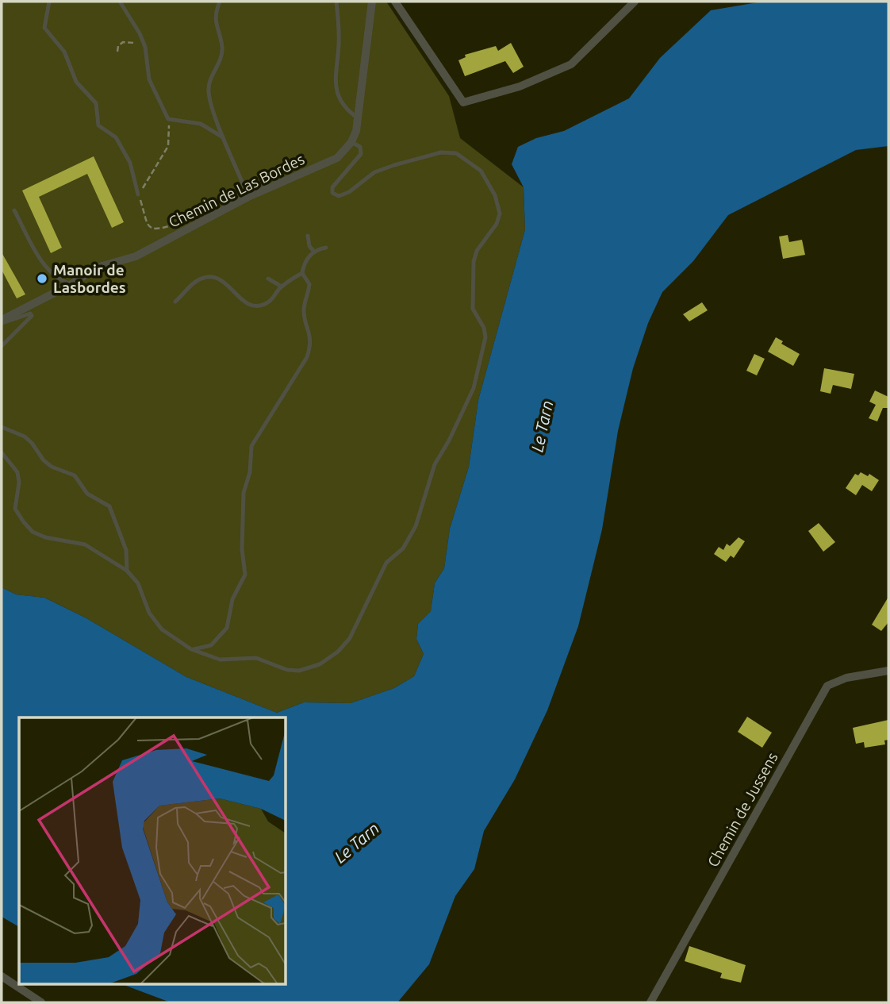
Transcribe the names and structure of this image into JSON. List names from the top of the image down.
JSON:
{
  "streets": {
    "street": ["Chemin de Las Bordes", "Chemin de Jussens"]
  },
  "water": ["Le Tarn"],
  "places": ["Manoir de Lasbordes"]
}
